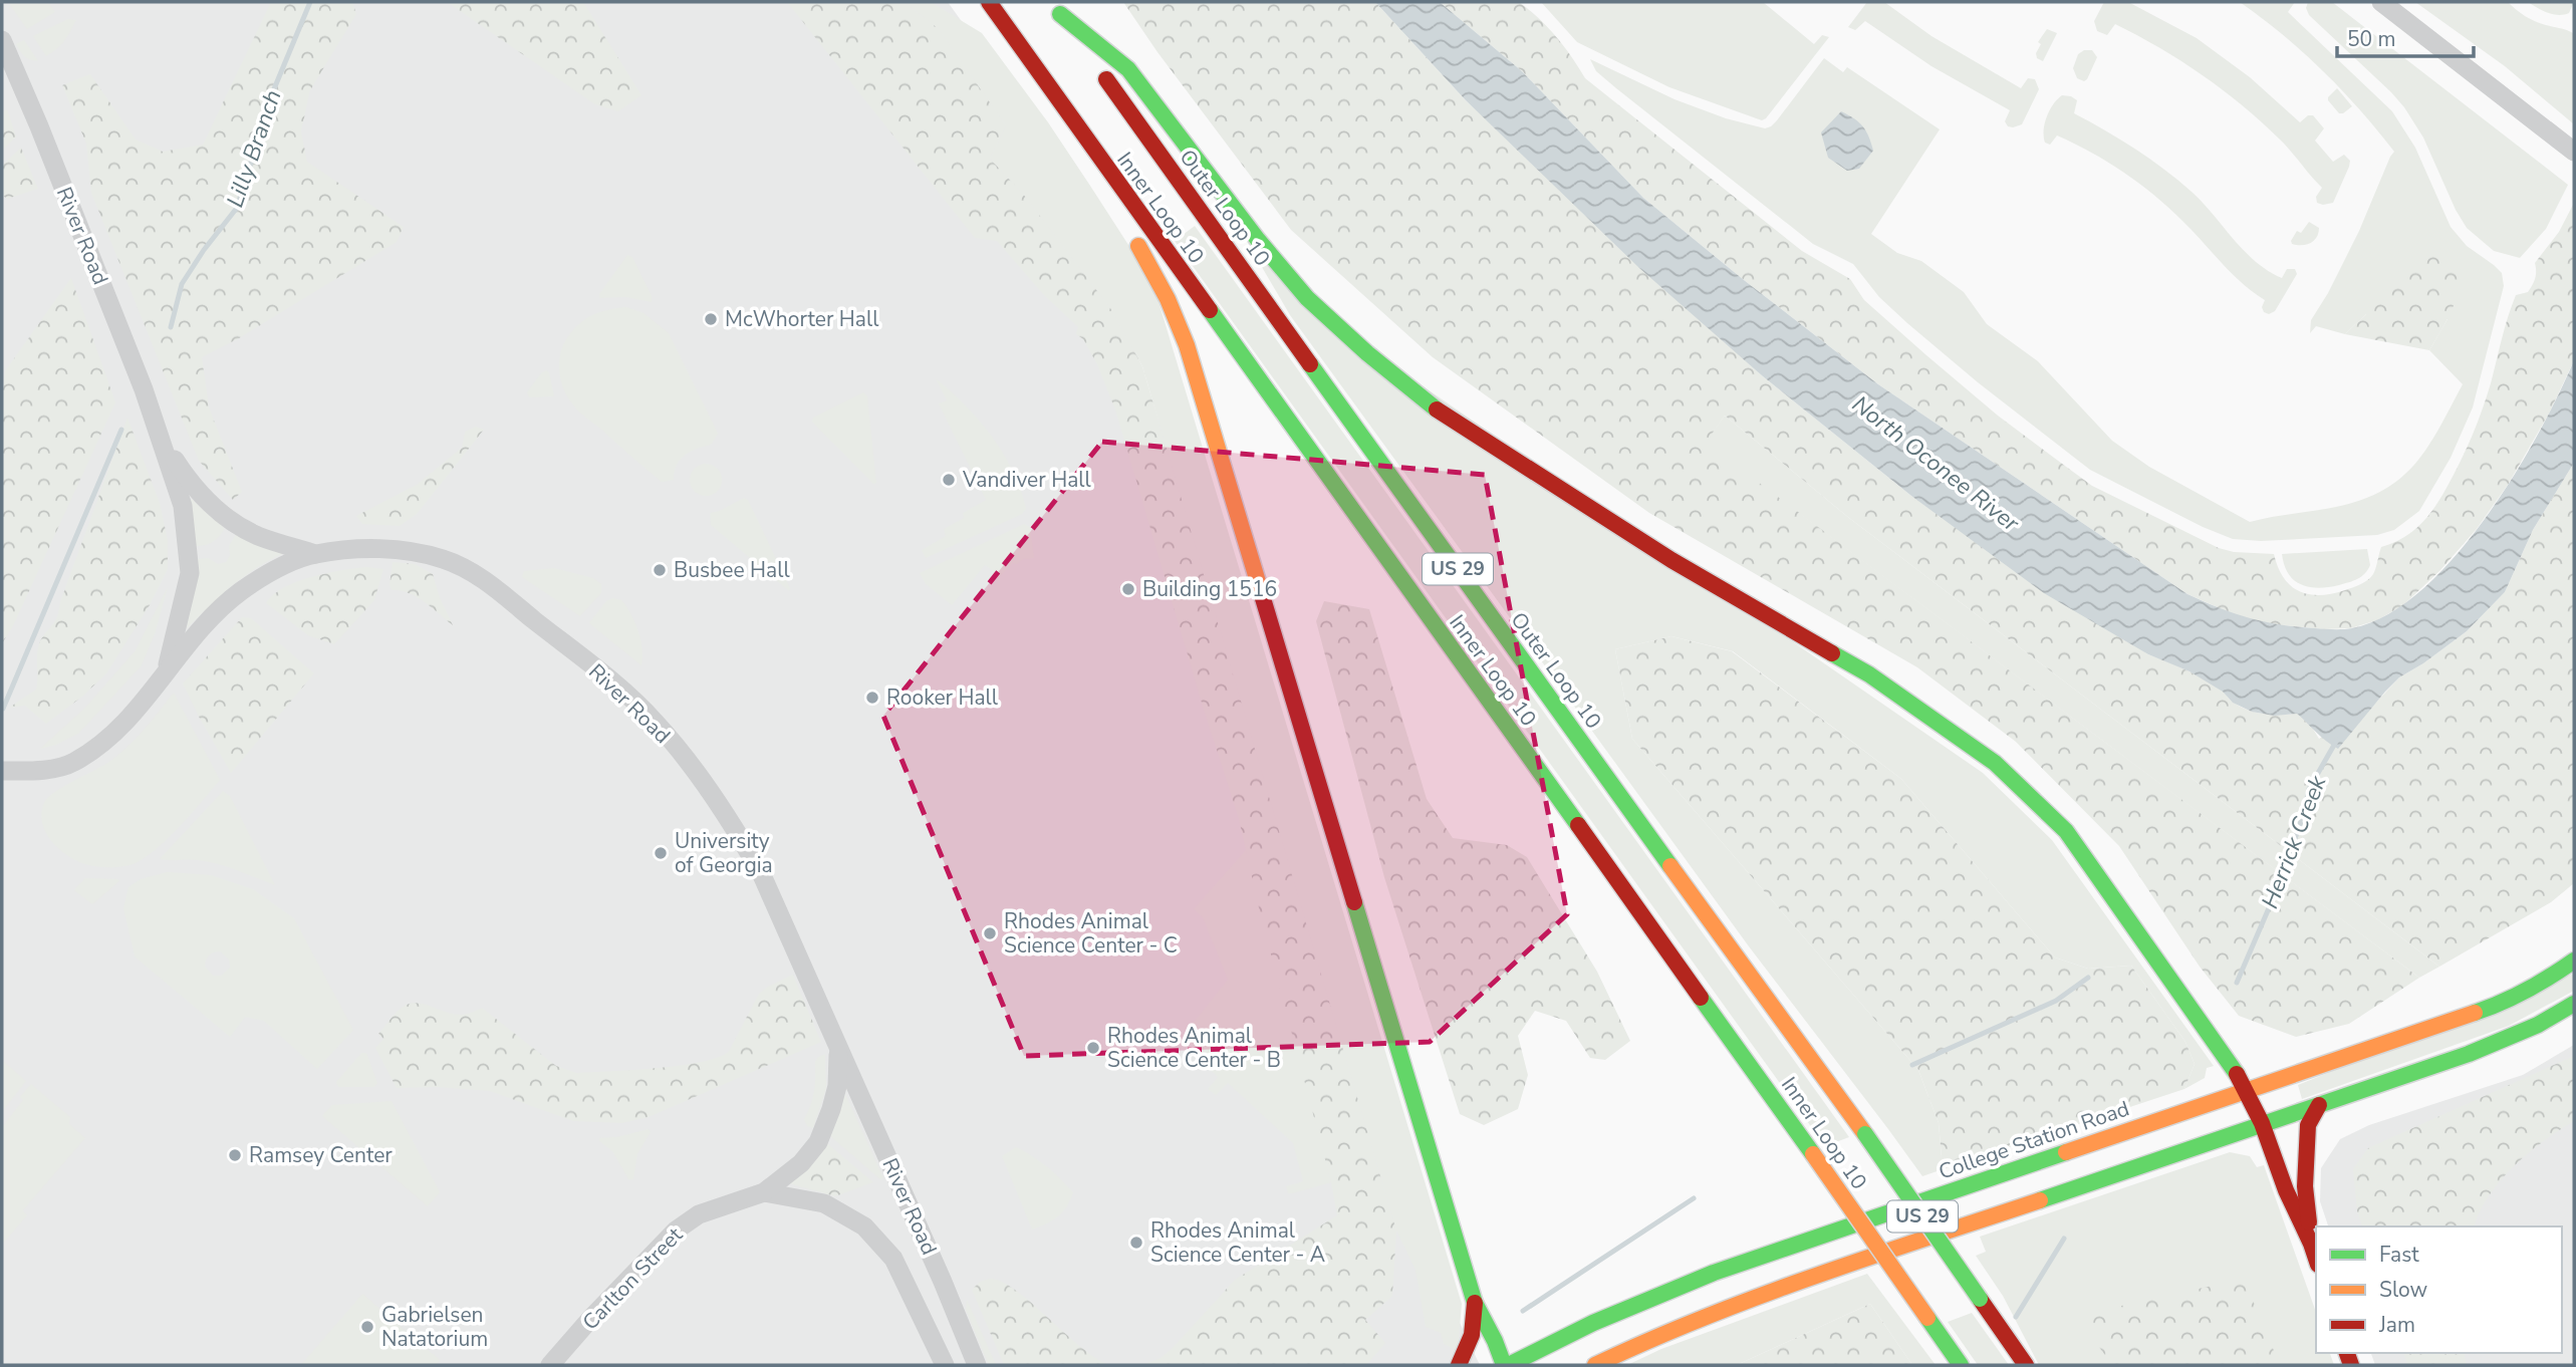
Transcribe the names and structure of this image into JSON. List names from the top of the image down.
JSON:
{
  "streets": {
    "main road": [
      "Inner Loop 10",
      "Outer Loop 10",
      "US 29",
      "College Station Road"
    ],
    "street": ["River Road", "Carlton Street"]
  },
  "crossings": [
    ["River Road", "Carlton Street"]
  ],
  "water": ["Lilly Branch", "North Oconee River", "Herrick Creek"],
  "places": [
    "McWhorter Hall",
    "Vandiver Hall",
    "Busbee Hall",
    "Building 1516",
    "Rooker Hall",
    "University of Georgia",
    "Rhodes Animal Science Center - C",
    "Rhodes Animal Science Center - B",
    "Ramsey Center",
    "Rhodes Animal Science Center - A",
    "Gabrielsen Natatorium"
  ],
  "legend": ["Fast", "Slow", "Jam"],
  "scale_bar": "50 m"
}
